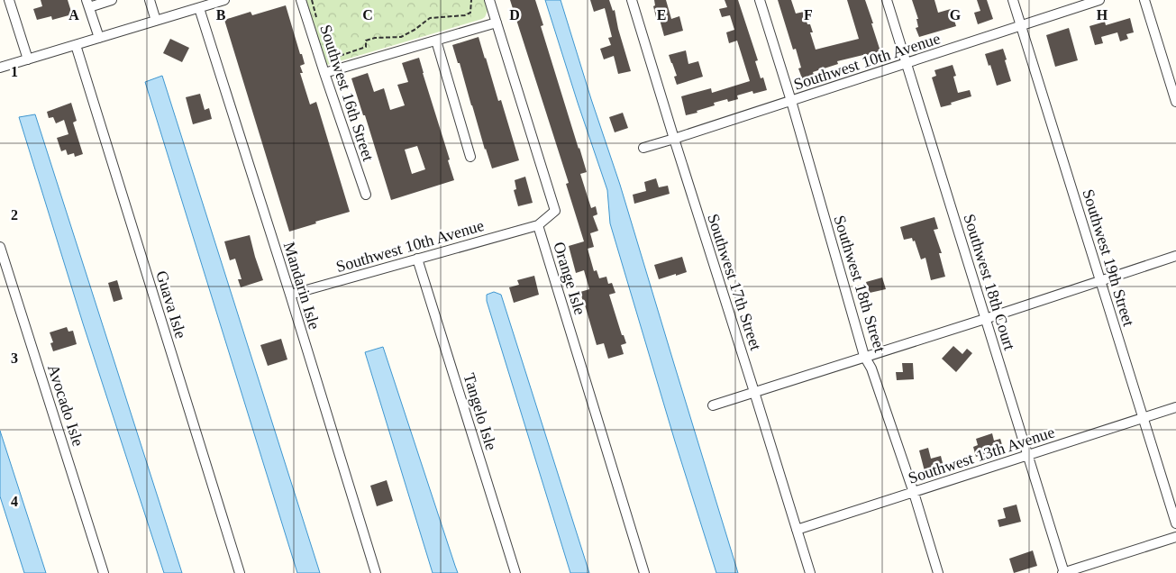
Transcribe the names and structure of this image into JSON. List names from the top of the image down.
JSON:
{
  "streets": {
    "street": [
      "Southwest 10th Avenue",
      "Southwest 16th Street",
      "Southwest 19th Street",
      "Orange Isle",
      "Southwest 17th Street",
      "Southwest 18th Court",
      "Southwest 18th Street",
      "Mandarin Isle",
      "Guava Isle",
      "Avocado Isle",
      "Tangelo Isle",
      "Southwest 13th Avenue"
    ]
  },
  "crossings": [
    ["Southwest 10th Avenue", "Southwest 19th Street"],
    ["Southwest 10th Avenue", "Orange Isle"],
    ["Southwest 10th Avenue", "Southwest 17th Street"],
    ["Southwest 10th Avenue", "Southwest 18th Court"],
    ["Southwest 10th Avenue", "Southwest 18th Street"],
    ["Southwest 10th Avenue", "Mandarin Isle"],
    ["Southwest 10th Avenue", "Tangelo Isle"],
    ["Southwest 19th Street", "Southwest 13th Avenue"],
    ["Southwest 17th Street", "Southwest 13th Avenue"],
    ["Southwest 18th Court", "Southwest 13th Avenue"],
    ["Southwest 18th Street", "Southwest 13th Avenue"]
  ],
  "grid": {
    "columns": [
      "A",
      "B",
      "C",
      "D",
      "E",
      "F",
      "G",
      "H"
    ],
    "rows": [
      "1",
      "2",
      "3",
      "4"
    ]
  }
}
